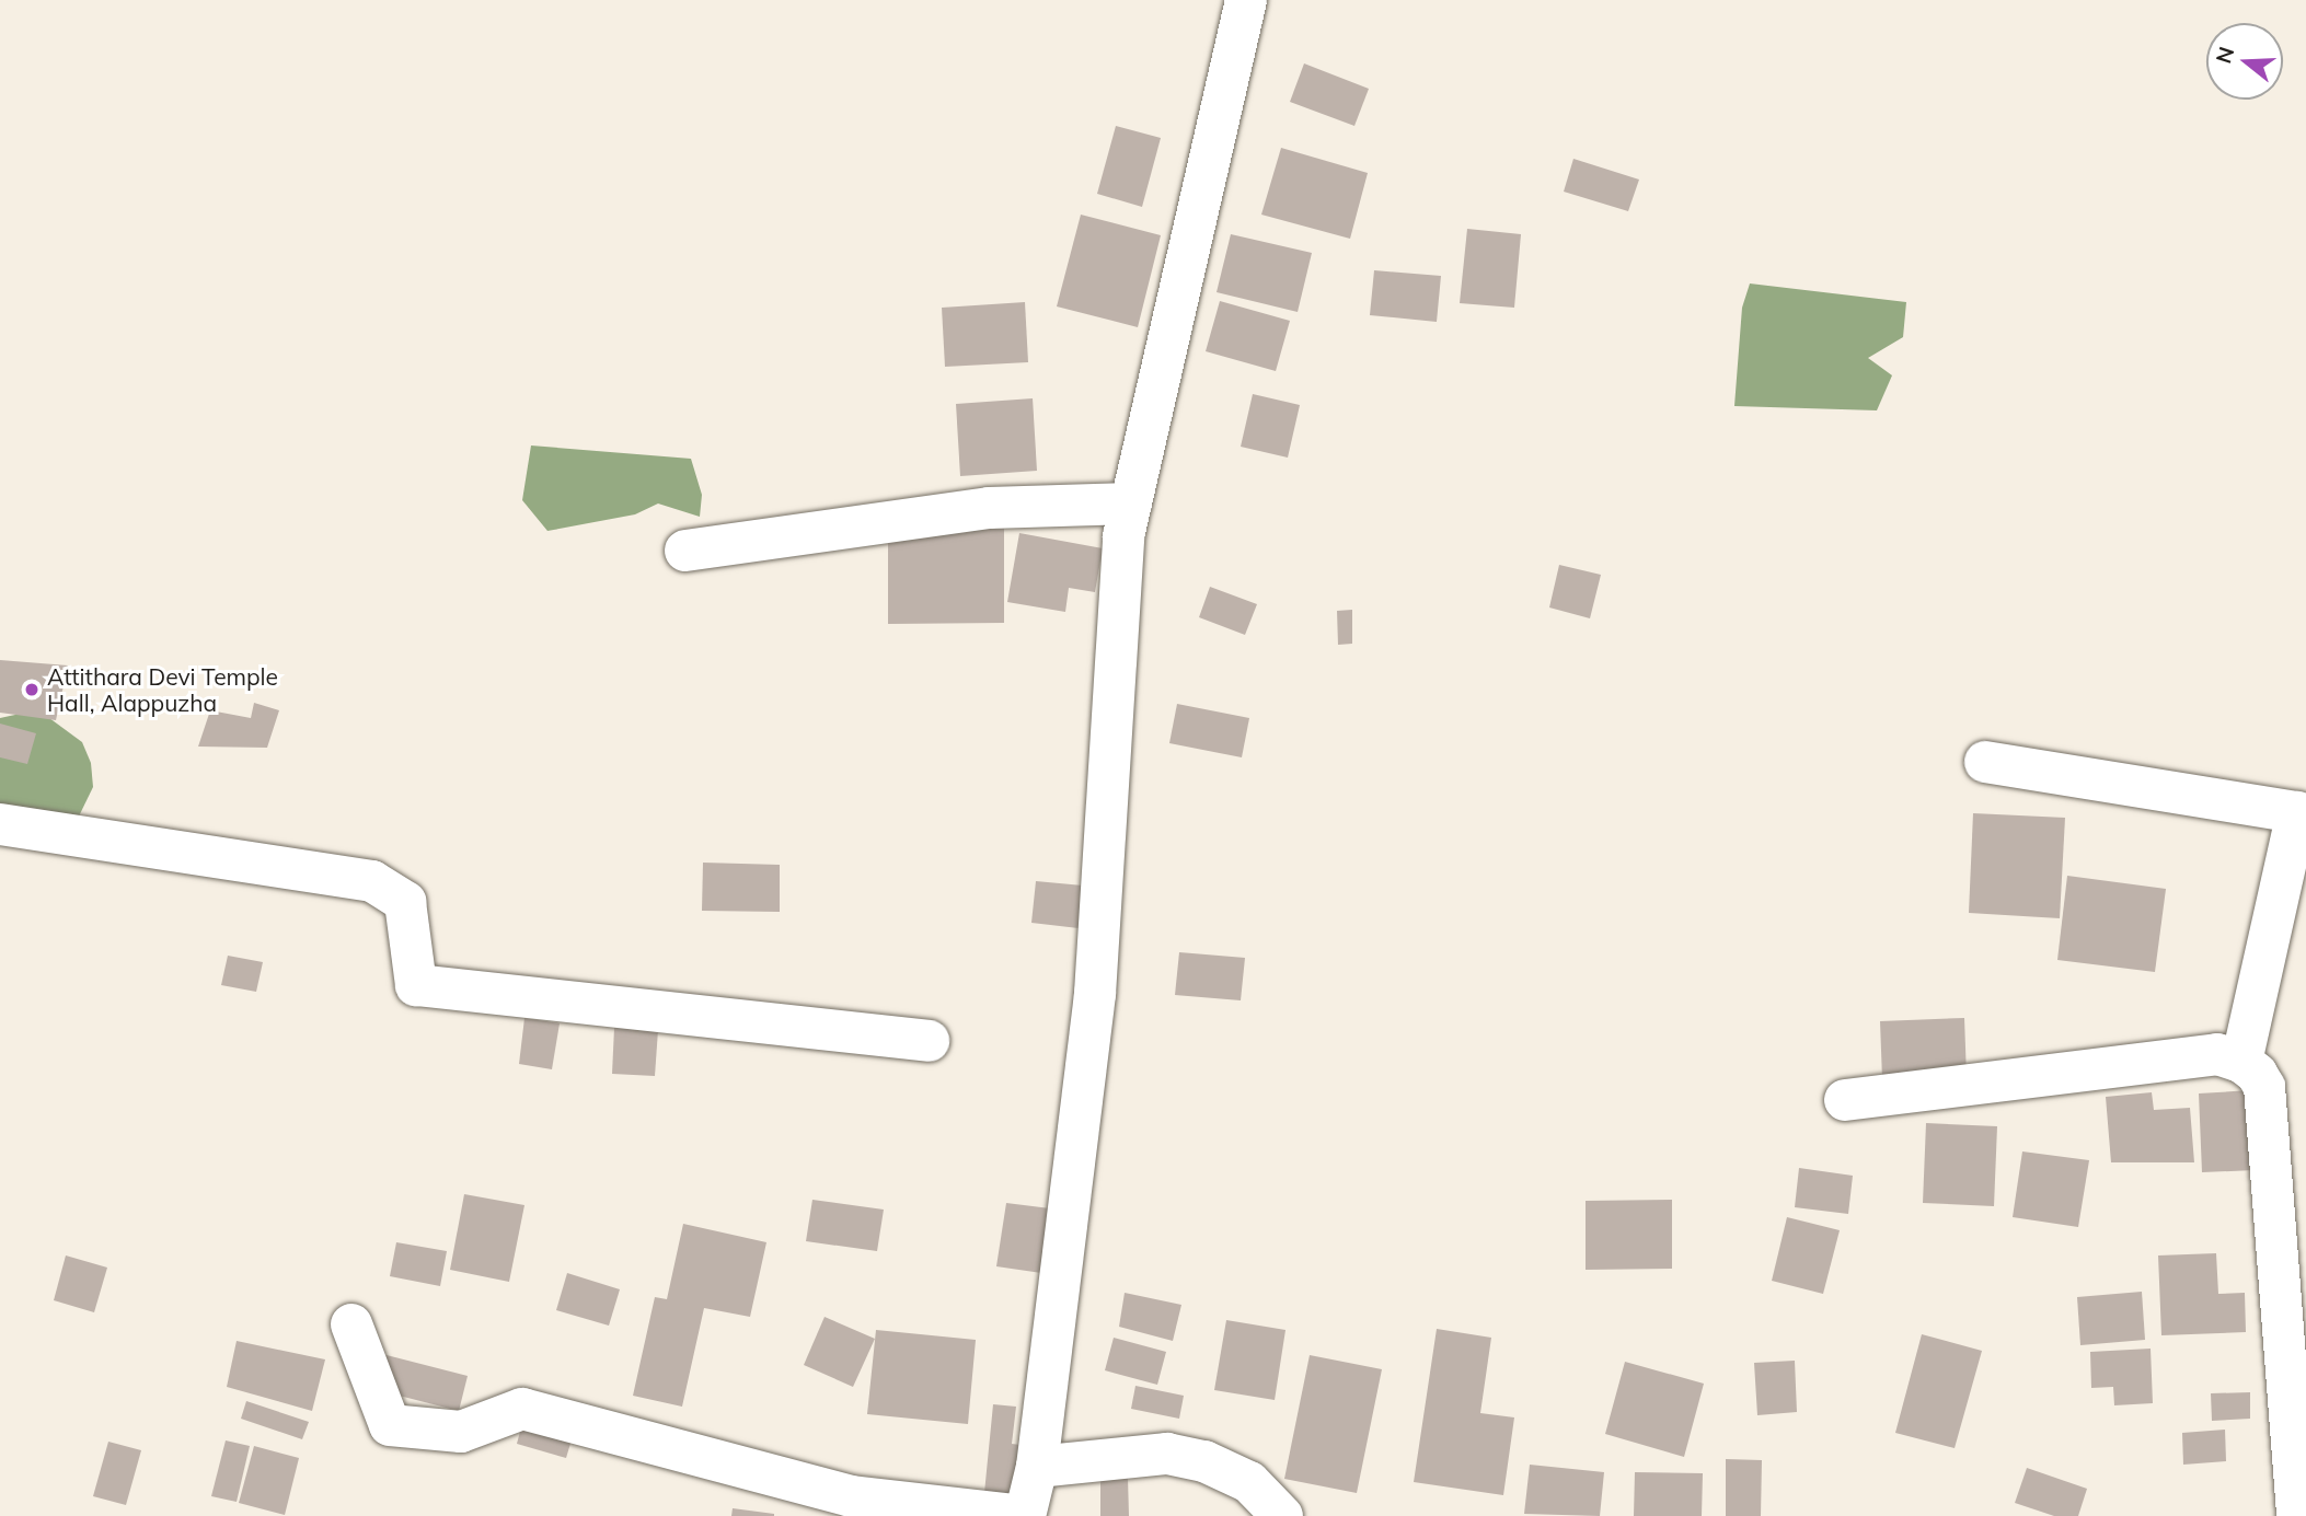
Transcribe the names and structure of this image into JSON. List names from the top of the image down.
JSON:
{
  "places": ["Attithara Devi Temple Hall, Alappuzha"],
  "north": "left"
}
